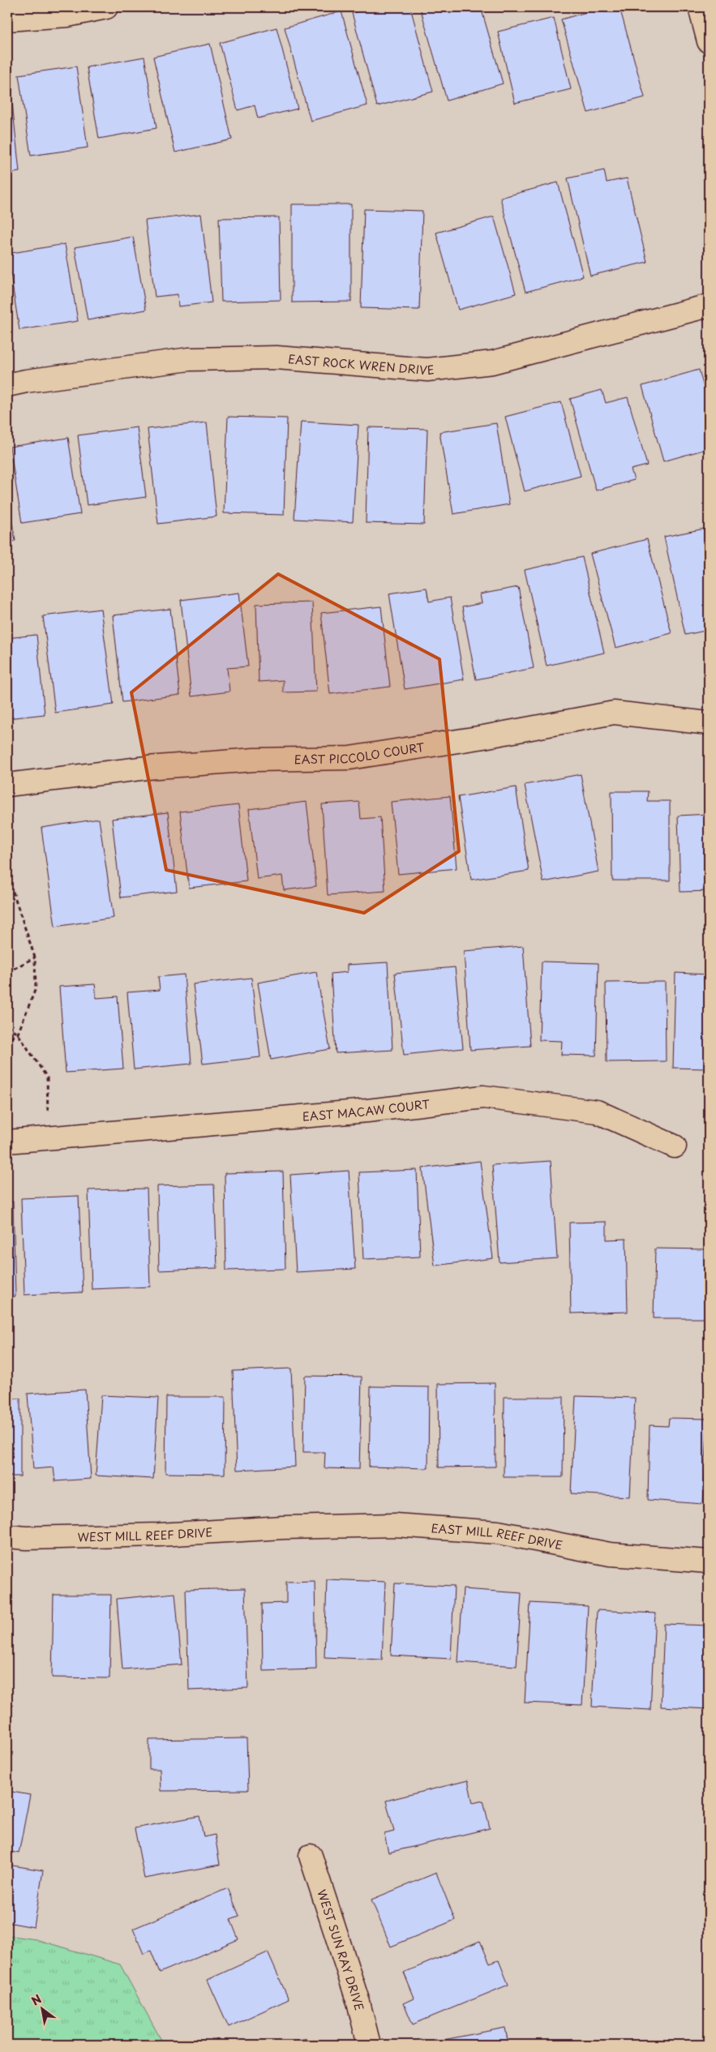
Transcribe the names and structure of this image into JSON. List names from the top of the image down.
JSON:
{
  "streets": {
    "street": [
      "EAST ROCK WREN DRIVE",
      "EAST PICCOLO COURT",
      "EAST MACAW COURT",
      "WEST MILL REEF DRIVE",
      "EAST MILL REEF DRIVE",
      "WEST SUN RAY DRIVE"
    ]
  },
  "crossings": [
    ["WEST MILL REEF DRIVE", "EAST MILL REEF DRIVE"]
  ],
  "north": "top left"
}
